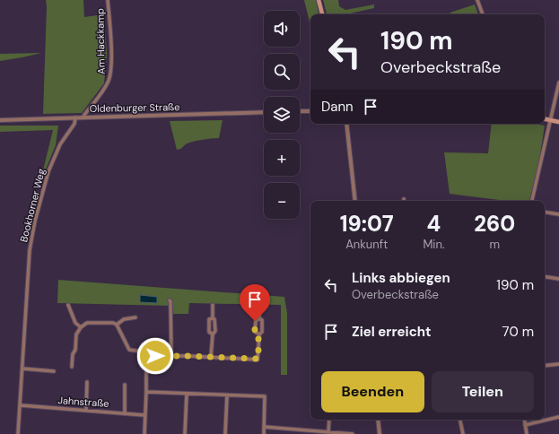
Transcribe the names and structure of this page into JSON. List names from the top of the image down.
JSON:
{
  "streets": {
    "street": [
      "Am Hackkamp",
      "Oldenburger Straße",
      "Bookhorner Weg",
      "Jahnstraße"
    ]
  },
  "crossings": [
    ["Am Hackkamp", "Oldenburger Straße"],
    ["Oldenburger Straße", "Bookhorner Weg"],
    ["Bookhorner Weg", "Jahnstraße"]
  ],
  "page": {
    "map_buttons": ["+", "−"],
    "turn": ["190 m", "Overbeckstraße"],
    "then": "Dann",
    "eta": [
      "19:07",
      "Ankunft",
      "4",
      "Min.",
      "260",
      "m"
    ],
    "list": [
      {
        "name": "Links abbiegen",
        "note": "Overbeckstraße",
        "value": "190 m"
      },
      {
        "name": "Ziel erreicht",
        "value": "70 m"
      }
    ],
    "buttons": ["Beenden", "Teilen"]
  }
}
